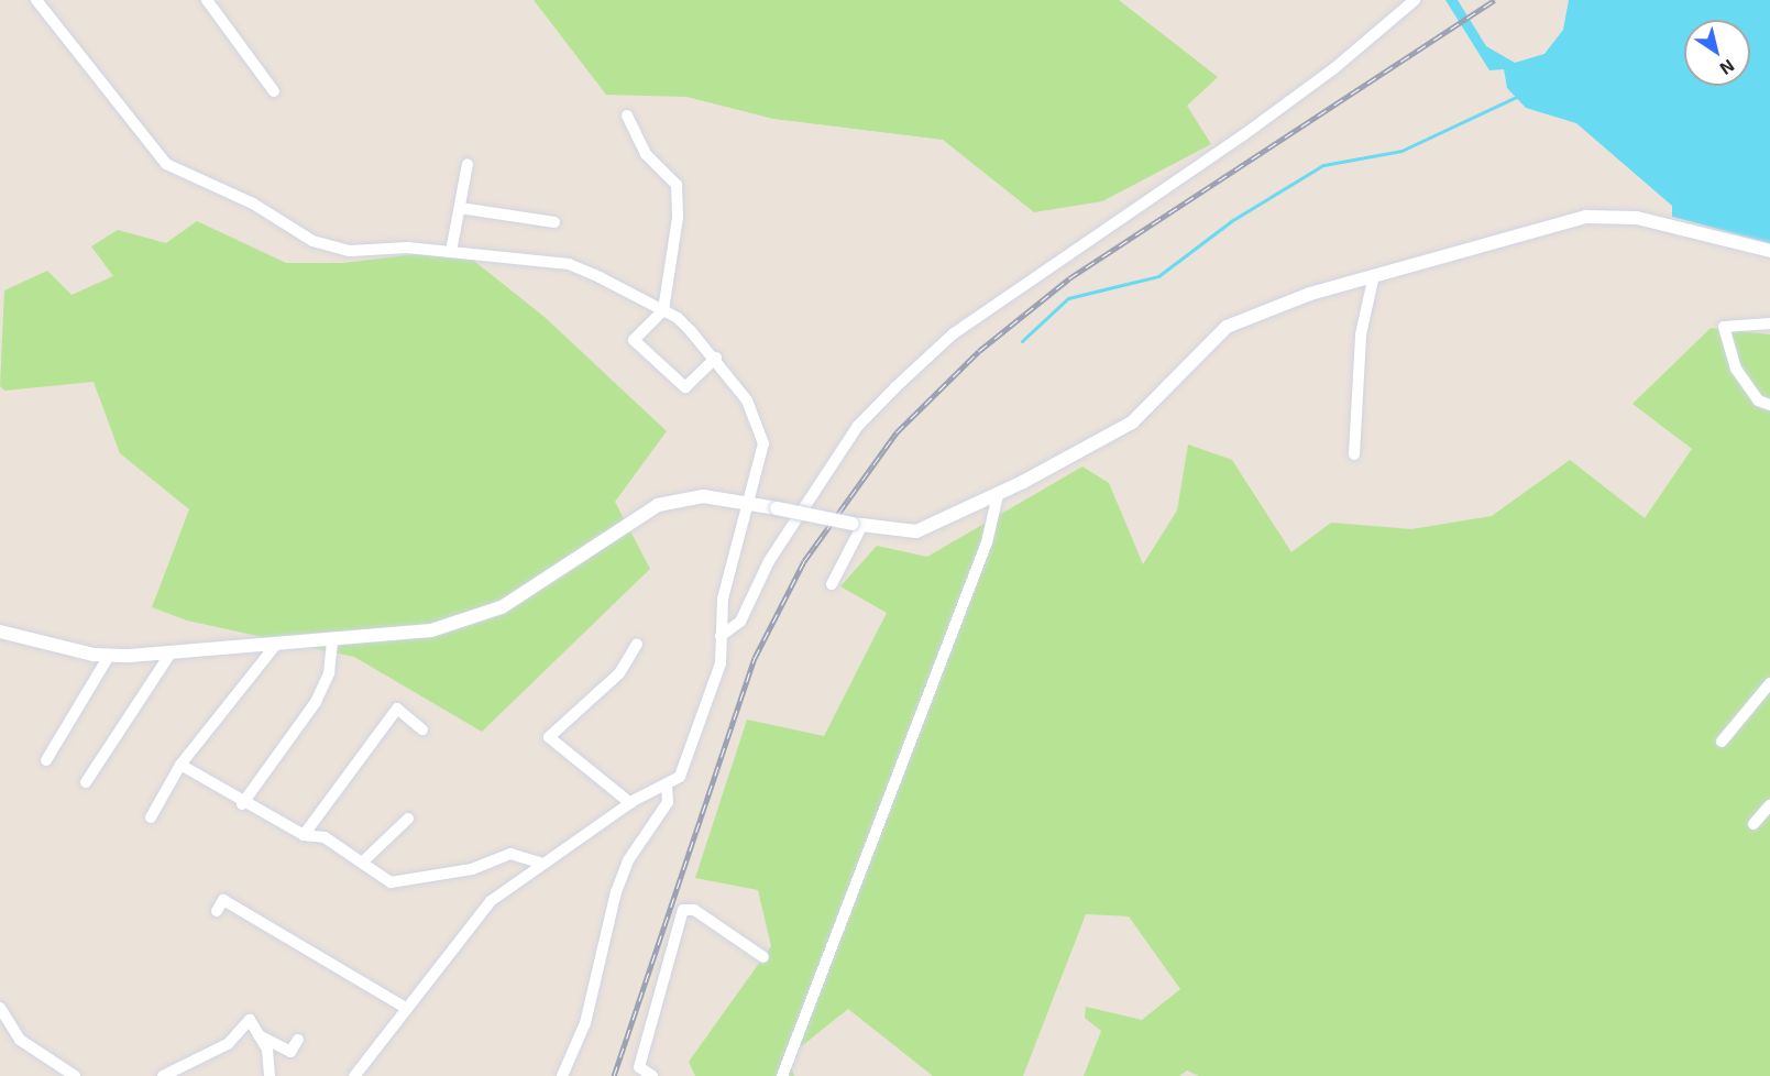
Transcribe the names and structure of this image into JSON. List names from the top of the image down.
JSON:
{
  "north": "bottom right"
}
